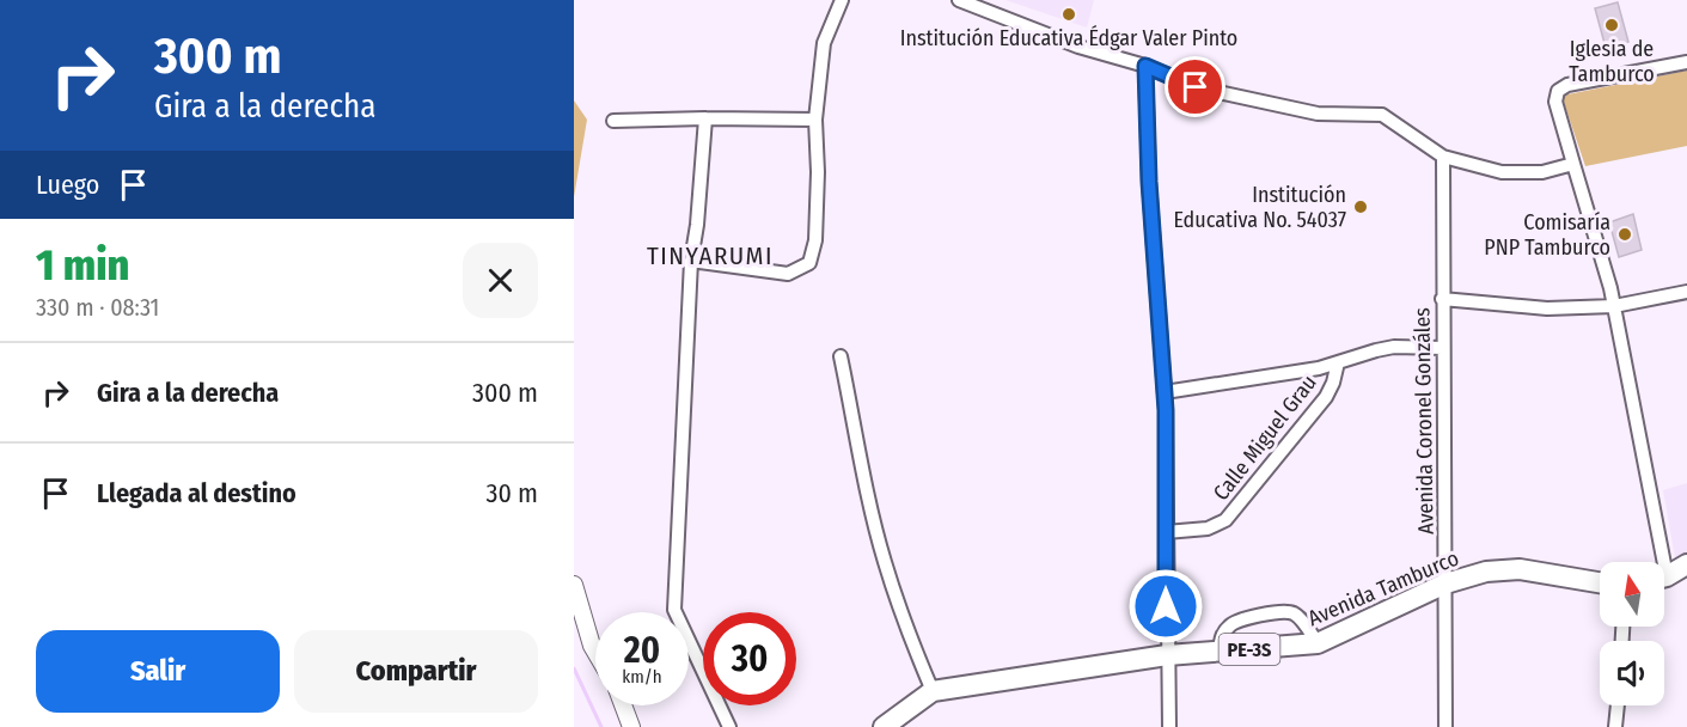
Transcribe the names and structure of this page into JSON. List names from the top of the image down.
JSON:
{
  "streets": {
    "highway": ["Avenida Tamburco", "PE-3S"],
    "street": ["Avenida Coronel Gonzáles", "Calle Miguel Grau"]
  },
  "crossings": [
    ["Avenida Coronel Gonzáles", "Avenida Tamburco"]
  ],
  "districts": ["TINYARUMI"],
  "places": [
    "Institución Educativa Édgar Valer Pinto",
    "Iglesia de Tamburco",
    "Institución Educativa No. 54037",
    "Comisaría PNP Tamburco"
  ],
  "north": "top",
  "page": {
    "turn": ["300 m", "Gira a la derecha"],
    "then": "Luego",
    "heading": ["1 min", "330 m · 08:31"],
    "list": [
      {
        "name": "Gira a la derecha",
        "value": "300 m"
      },
      {
        "name": "Llegada al destino",
        "value": "30 m"
      }
    ],
    "speed": "20 km/h",
    "limit": "30",
    "buttons": ["Salir", "Compartir"]
  }
}
